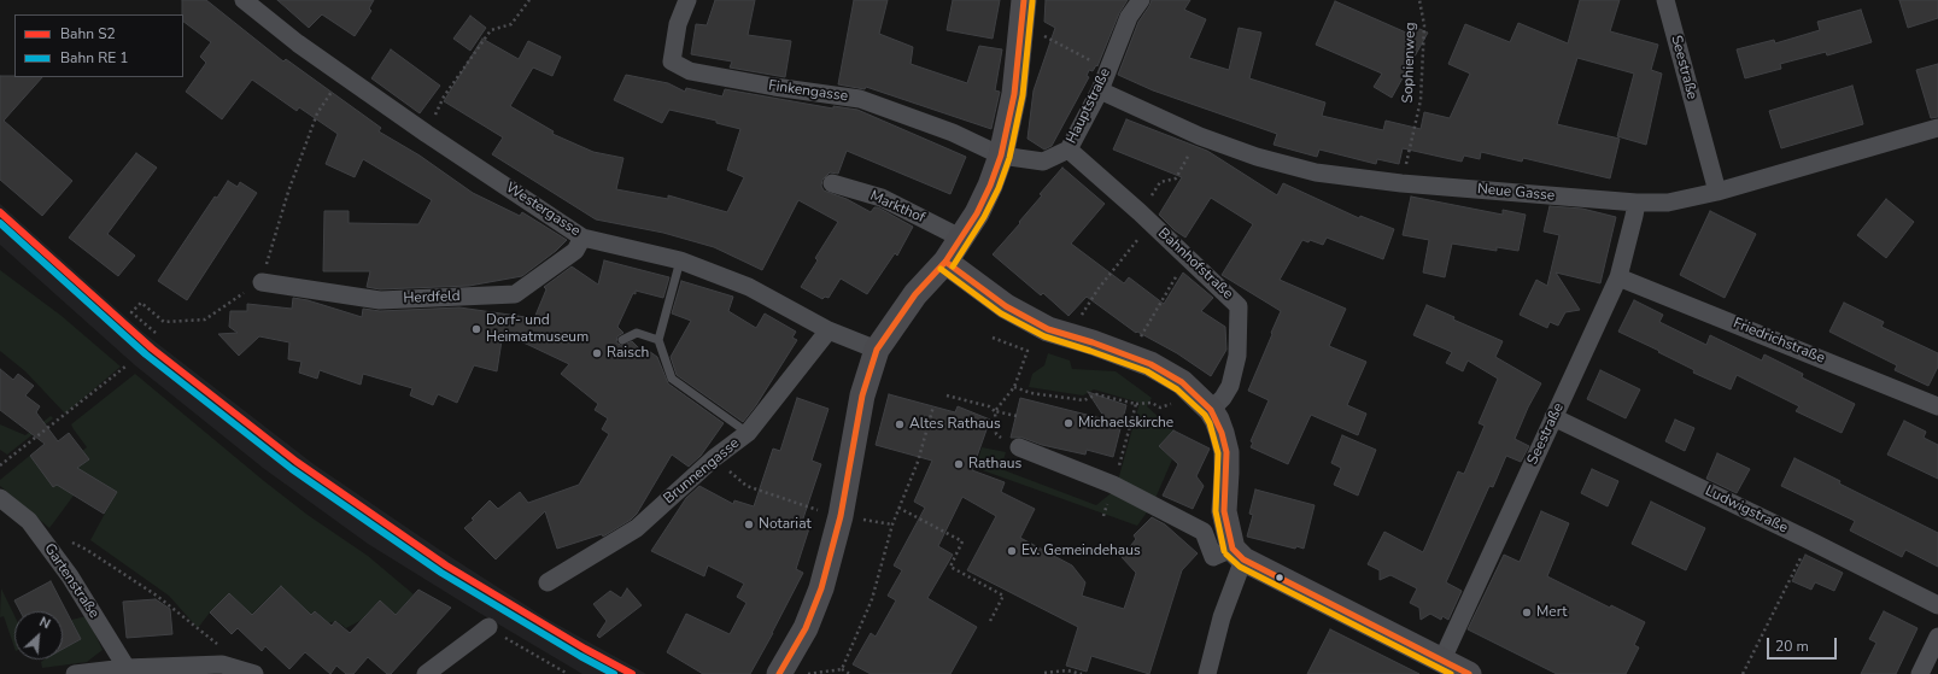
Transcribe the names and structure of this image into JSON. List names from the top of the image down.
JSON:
{
  "streets": {
    "street": [
      "Seestraße",
      "Finkengasse",
      "Hauptstraße",
      "Neue Gasse",
      "Markthof",
      "Westergasse",
      "Bahnhofstraße",
      "Herdfeld",
      "Friedrichstraße",
      "Brunnengasse",
      "Ludwigstraße",
      "Gartenstraße"
    ],
    "path": ["Sophienweg"]
  },
  "crossings": [
    ["Sophienweg", "Neue Gasse"],
    ["Seestraße", "Neue Gasse"],
    ["Seestraße", "Friedrichstraße"],
    ["Seestraße", "Ludwigstraße"],
    ["Finkengasse", "Hauptstraße"],
    ["Hauptstraße", "Neue Gasse"],
    ["Hauptstraße", "Bahnhofstraße"],
    ["Westergasse", "Herdfeld"],
    ["Westergasse", "Brunnengasse"]
  ],
  "places": [
    "Dorf- und Heimatmuseum",
    "Raisch",
    "Michaelskirche",
    "Altes Rathaus",
    "Rathaus",
    "Notariat",
    "Ev. Gemeindehaus",
    "Mert"
  ],
  "lines": ["rail line S2"],
  "legend": ["Bahn S2", "Bahn RE 1"],
  "scale_bar": "20 m",
  "north": "top right"
}
